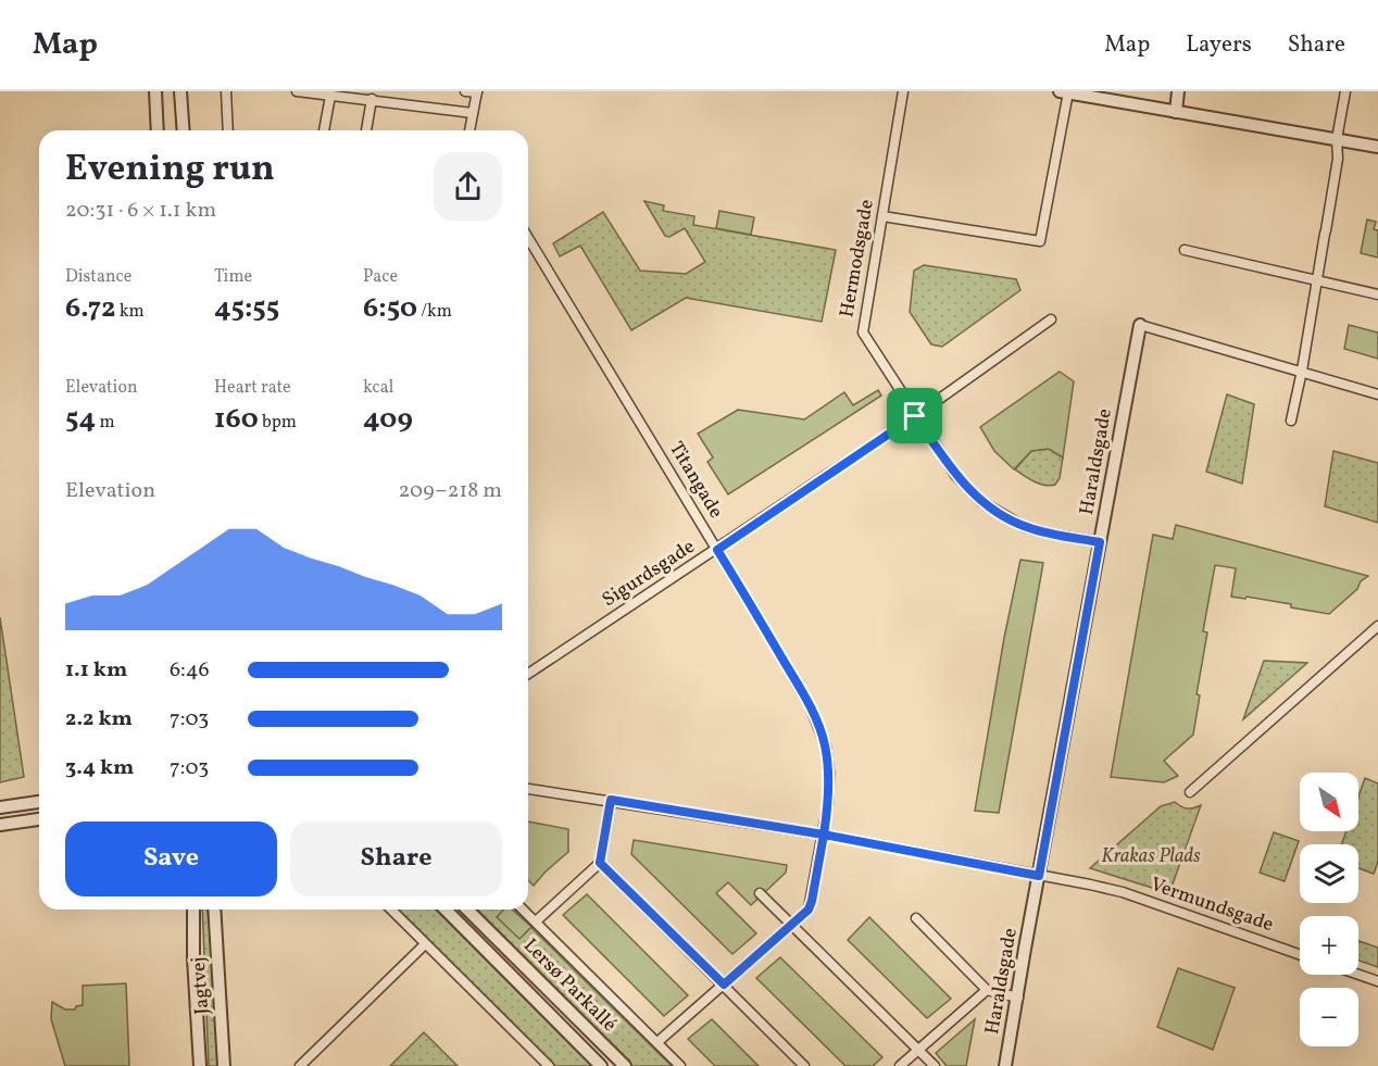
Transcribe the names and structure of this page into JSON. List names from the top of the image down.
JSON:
{
  "streets": {
    "street": [
      "Hermodsgade",
      "Haraldsgade",
      "Titangade",
      "Sigurdsgade",
      "Vermundsgade",
      "Jagtvej",
      "Lersø Parkallé"
    ]
  },
  "crossings": [
    ["Hermodsgade", "Haraldsgade"],
    ["Hermodsgade", "Sigurdsgade"],
    ["Haraldsgade", "Vermundsgade"],
    ["Titangade", "Sigurdsgade"],
    ["Titangade", "Vermundsgade"],
    ["Titangade", "Lersø Parkallé"]
  ],
  "parks": ["Krakas Plads"],
  "north": "bottom right",
  "page": {
    "header": "Map",
    "nav": ["Map", "Layers", "Share"],
    "heading": ["Evening run", "20:31 · 6 × 1.1 km"],
    "stats": [
      ["Distance", "6.72 km"],
      ["Time", "45:55"],
      ["Pace", "6:50 /km"],
      ["Elevation", "54 m"],
      ["Heart rate", "160 bpm"],
      ["kcal", "409"]
    ],
    "chart": ["Elevation", "209–218 m"],
    "list": [
      {
        "name": "1.1 km",
        "note": "6:46"
      },
      {
        "name": "2.2 km",
        "note": "7:03"
      },
      {
        "name": "3.4 km",
        "note": "7:03"
      }
    ],
    "map_buttons": ["+", "−"],
    "buttons": ["Save", "Share"]
  }
}
